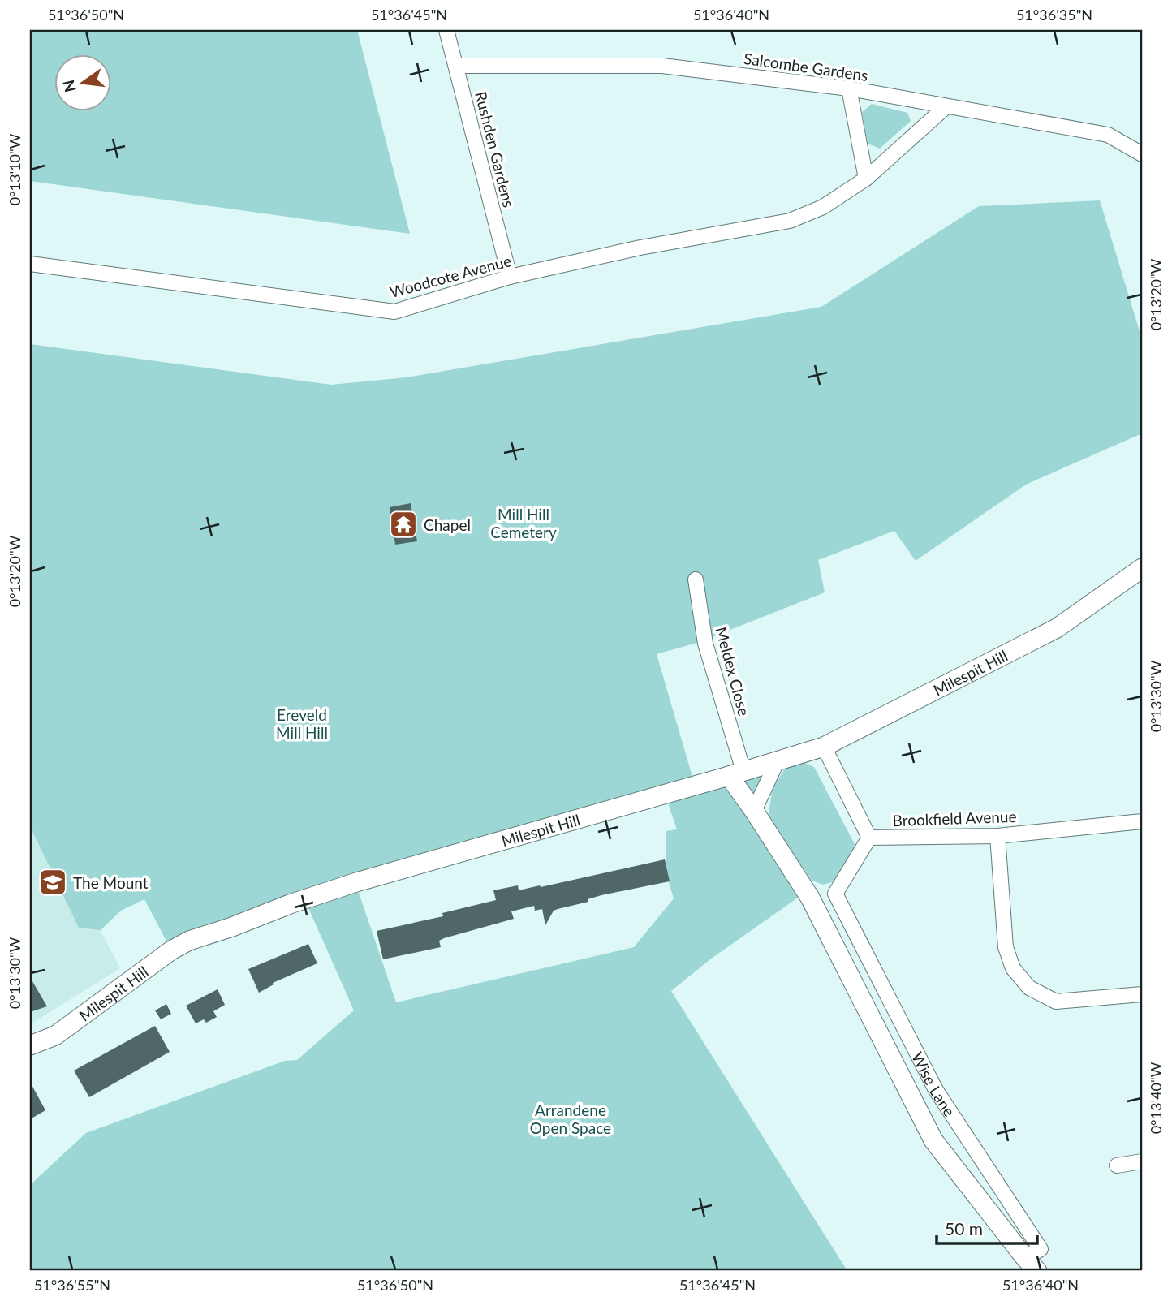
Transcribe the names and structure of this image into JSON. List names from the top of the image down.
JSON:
{
  "streets": {
    "street": [
      "Salcombe Gardens",
      "Rushden Gardens",
      "Woodcote Avenue",
      "Meldex Close",
      "Milespit Hill",
      "Brookfield Avenue",
      "Wise Lane"
    ]
  },
  "crossings": [
    ["Salcombe Gardens", "Rushden Gardens"],
    ["Salcombe Gardens", "Woodcote Avenue"],
    ["Rushden Gardens", "Woodcote Avenue"],
    ["Meldex Close", "Milespit Hill"],
    ["Meldex Close", "Wise Lane"],
    ["Milespit Hill", "Wise Lane"]
  ],
  "parks": ["Mill Hill Cemetery", "Ereveld Mill Hill", "Arrandene Open Space"],
  "places": {
    "temple": ["Chapel"],
    "school or university": ["The Mount"]
  },
  "scale_bar": "50 m",
  "north": "left",
  "coordinates": [
    "51°36'50\"N",
    "51°36'45\"N",
    "51°36'40\"N",
    "51°36'35\"N",
    "0°13'10\"W",
    "0°13'20\"W",
    "0°13'30\"W",
    "0°13'40\"W",
    "51°36'55\"N"
  ]
}
